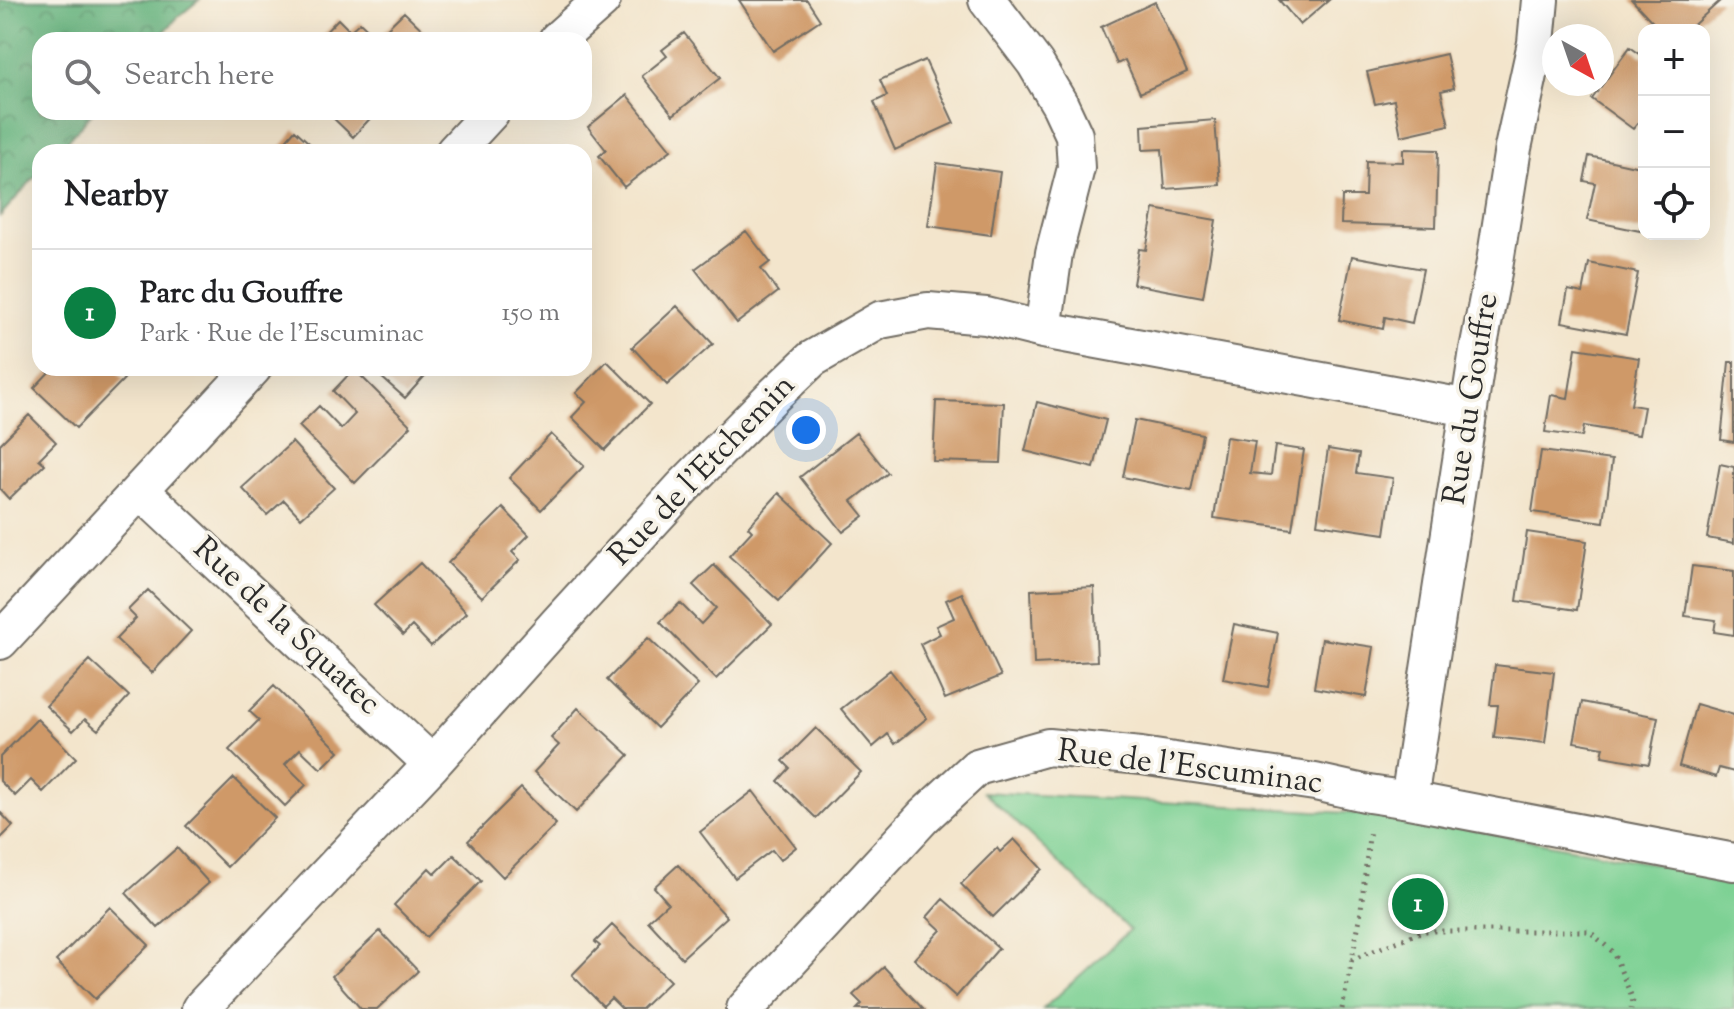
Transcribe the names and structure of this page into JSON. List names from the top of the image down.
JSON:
{
  "streets": {
    "street": [
      "Rue du Gouffre",
      "Rue de l'Etchemin",
      "Rue de la Squatec",
      "Rue de l'Escuminac"
    ]
  },
  "crossings": [
    ["Rue du Gouffre", "Rue de l'Etchemin"],
    ["Rue du Gouffre", "Rue de l'Escuminac"],
    ["Rue de l'Etchemin", "Rue de la Squatec"]
  ],
  "north": "bottom right",
  "page": {
    "map_buttons": ["+", "−"],
    "search": "Search here",
    "heading": "Nearby",
    "list": [
      {
        "mark": "1",
        "name": "Parc du Gouffre",
        "note": "Park · Rue de l'Escuminac",
        "value": "150 m"
      }
    ],
    "pins": "1"
  }
}
